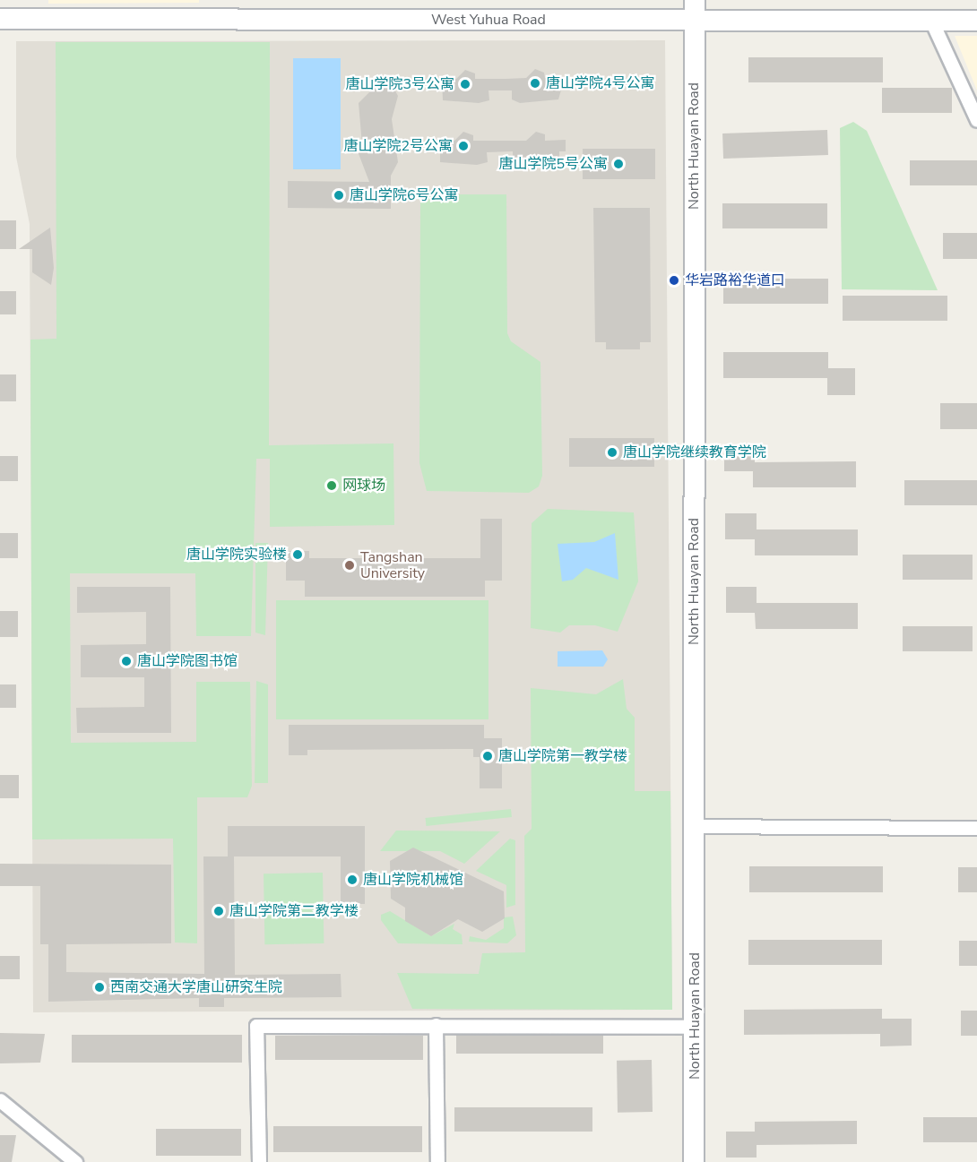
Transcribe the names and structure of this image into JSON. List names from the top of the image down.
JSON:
{
  "streets": {
    "street": ["West Yuhua Road", "North Huayan Road"]
  },
  "crossings": [
    ["West Yuhua Road", "North Huayan Road"]
  ],
  "places": [
    "唐山学院4号公寓",
    "唐山学院3号公寓",
    "唐山学院2号公寓",
    "唐山学院5号公寓",
    "唐山学院6号公寓",
    "华岩路裕华道口",
    "唐山学院继续教育学院",
    "网球场",
    "唐山学院实验楼",
    "Tangshan University",
    "唐山学院图书馆",
    "唐山学院第一教学楼",
    "唐山学院机械馆",
    "唐山学院第二教学楼",
    "西南交通大学唐山研究生院"
  ]
}
